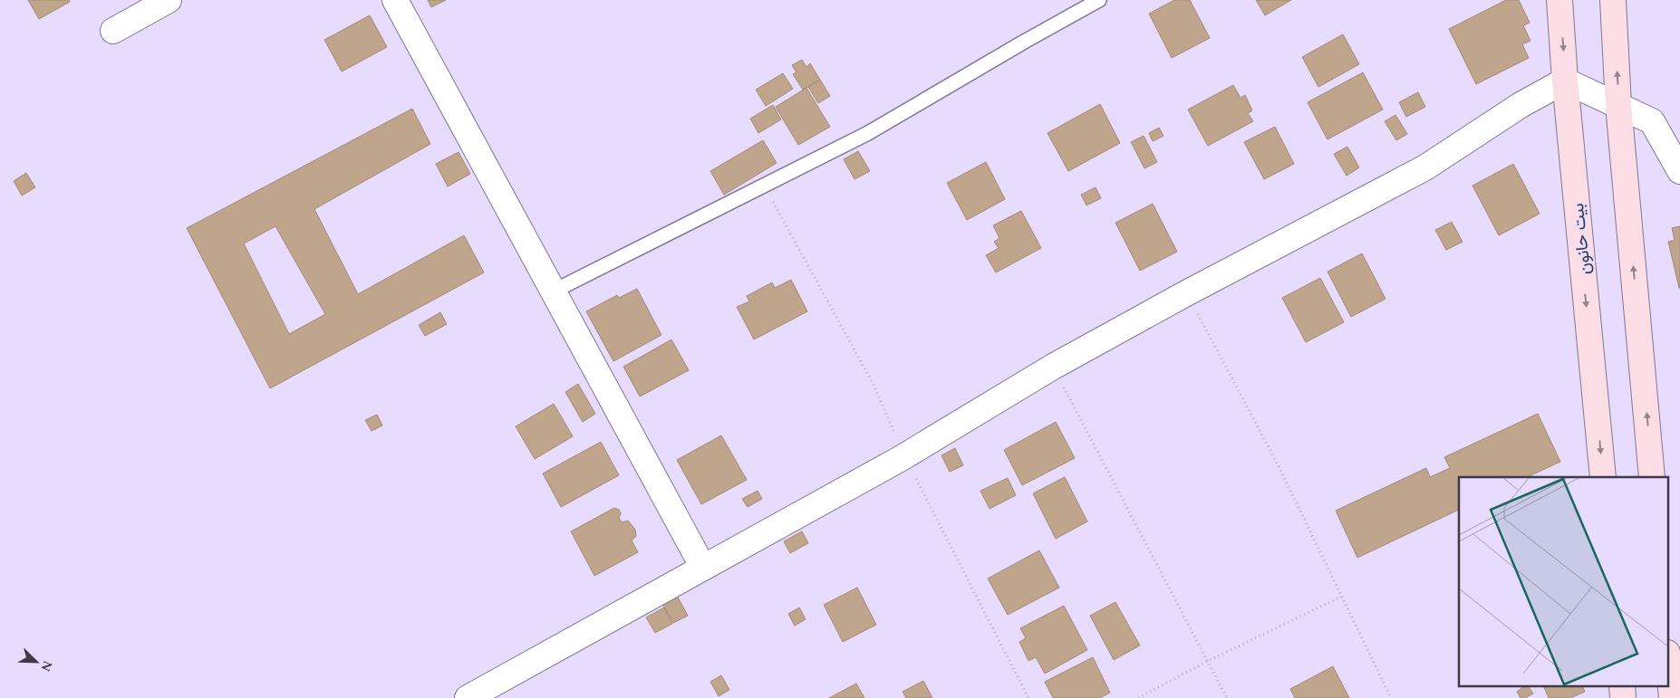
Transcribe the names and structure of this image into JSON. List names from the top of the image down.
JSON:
{
  "streets": {
    "main road": ["بيت حانون"]
  },
  "north": "bottom right"
}
